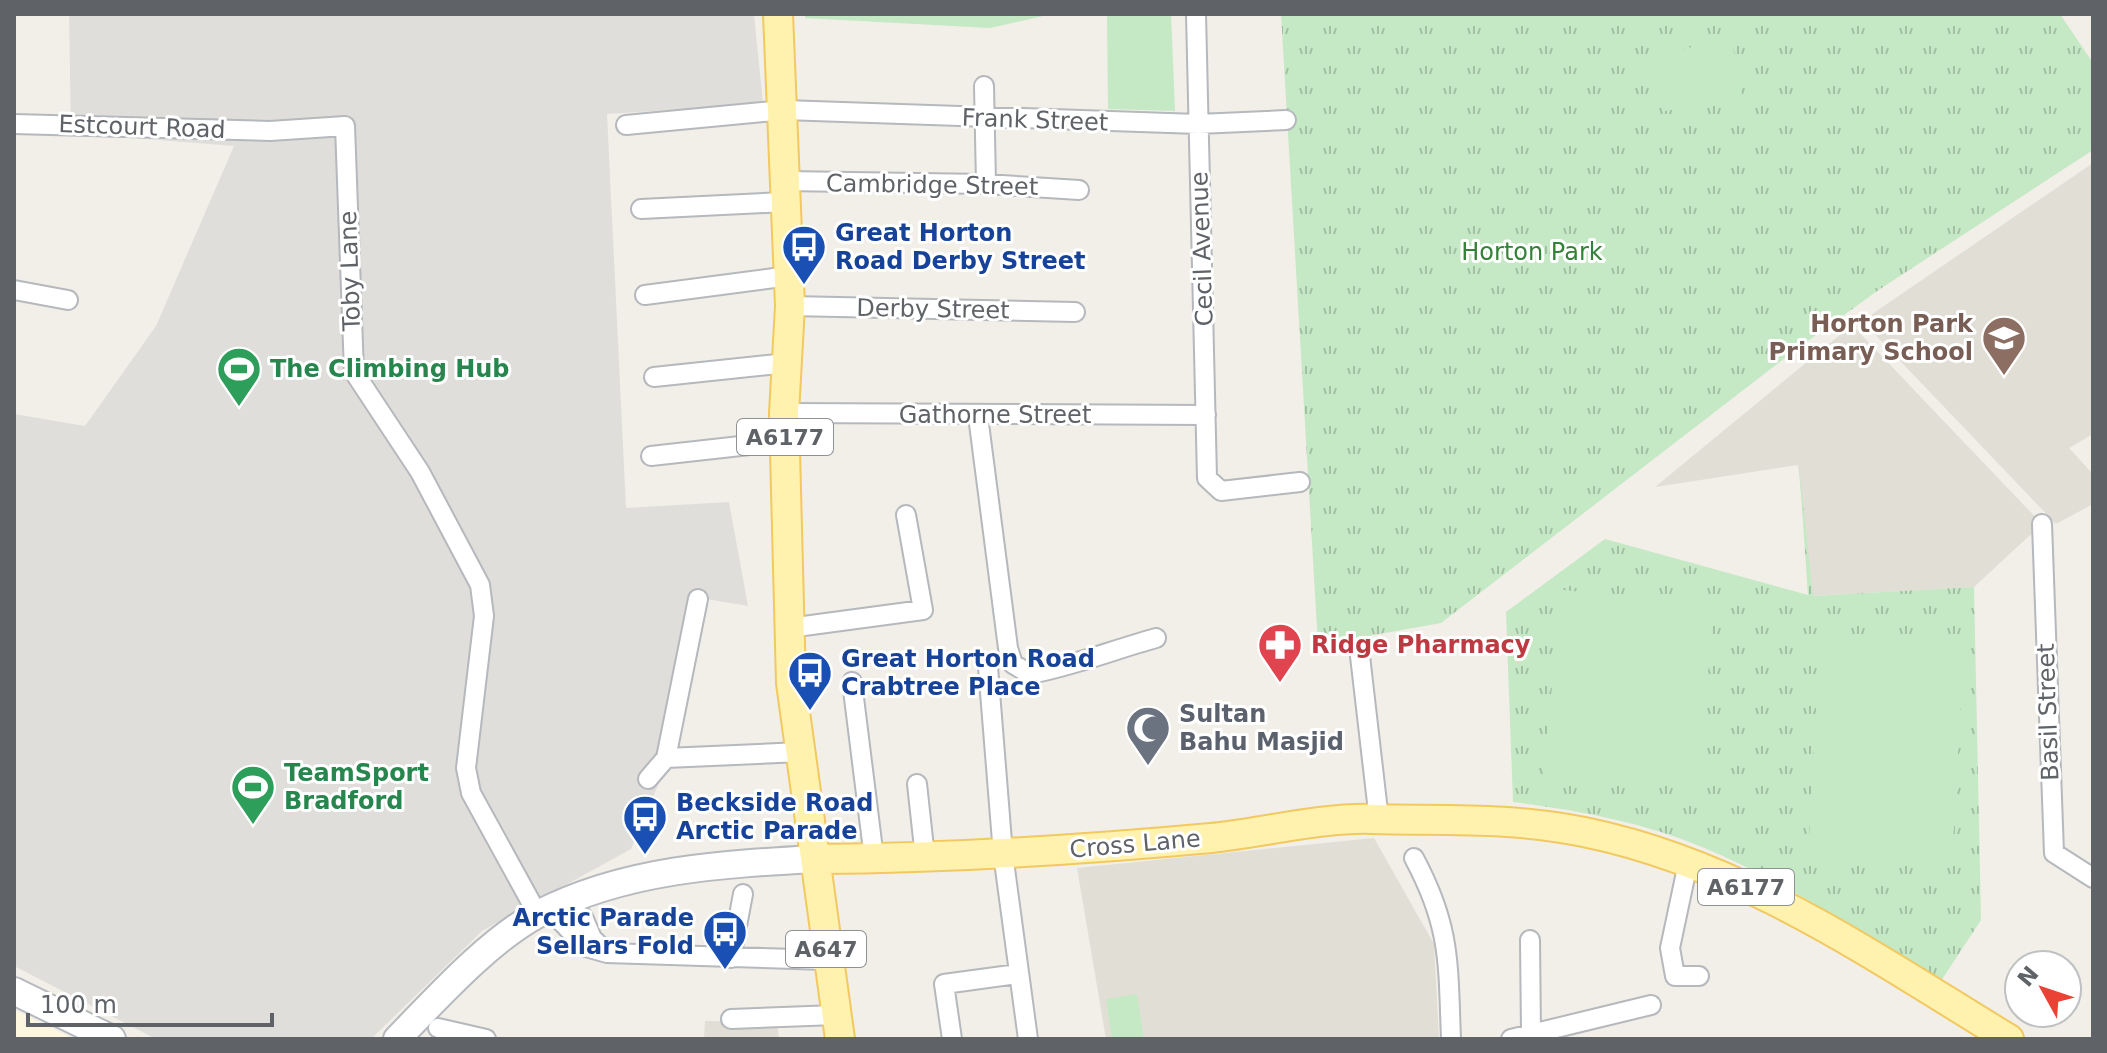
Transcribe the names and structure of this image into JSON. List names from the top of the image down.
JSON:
{
  "streets": {
    "main road": ["A6177", "Cross Lane", "A647"],
    "street": [
      "Frank Street",
      "Estcourt Road",
      "Cambridge Street",
      "Cecil Avenue",
      "Toby Lane",
      "Derby Street",
      "Gathorne Street",
      "Basil Street"
    ]
  },
  "crossings": [
    ["Frank Street", "Cecil Avenue"],
    ["Frank Street", "A6177"],
    ["Estcourt Road", "Toby Lane"],
    ["Cambridge Street", "A6177"],
    ["Cecil Avenue", "Gathorne Street"],
    ["Derby Street", "A6177"],
    ["Gathorne Street", "A6177"],
    ["A6177", "Cross Lane"],
    ["A6177", "A647"],
    ["Cross Lane", "A647"]
  ],
  "parks": ["Horton Park"],
  "places": {
    "bus stop": [
      "Great Horton Road Derby Street",
      "Great Horton Road Crabtree Place",
      "Beckside Road Arctic Parade",
      "Arctic Parade Sellars Fold"
    ],
    "school or university": ["Horton Park Primary School"],
    "sports": ["The Climbing Hub", "TeamSport Bradford"],
    "pharmacy": ["Ridge Pharmacy"],
    "mosque": ["Sultan Bahu Masjid"]
  },
  "scale_bar": "100 m",
  "north": "top left"
}
